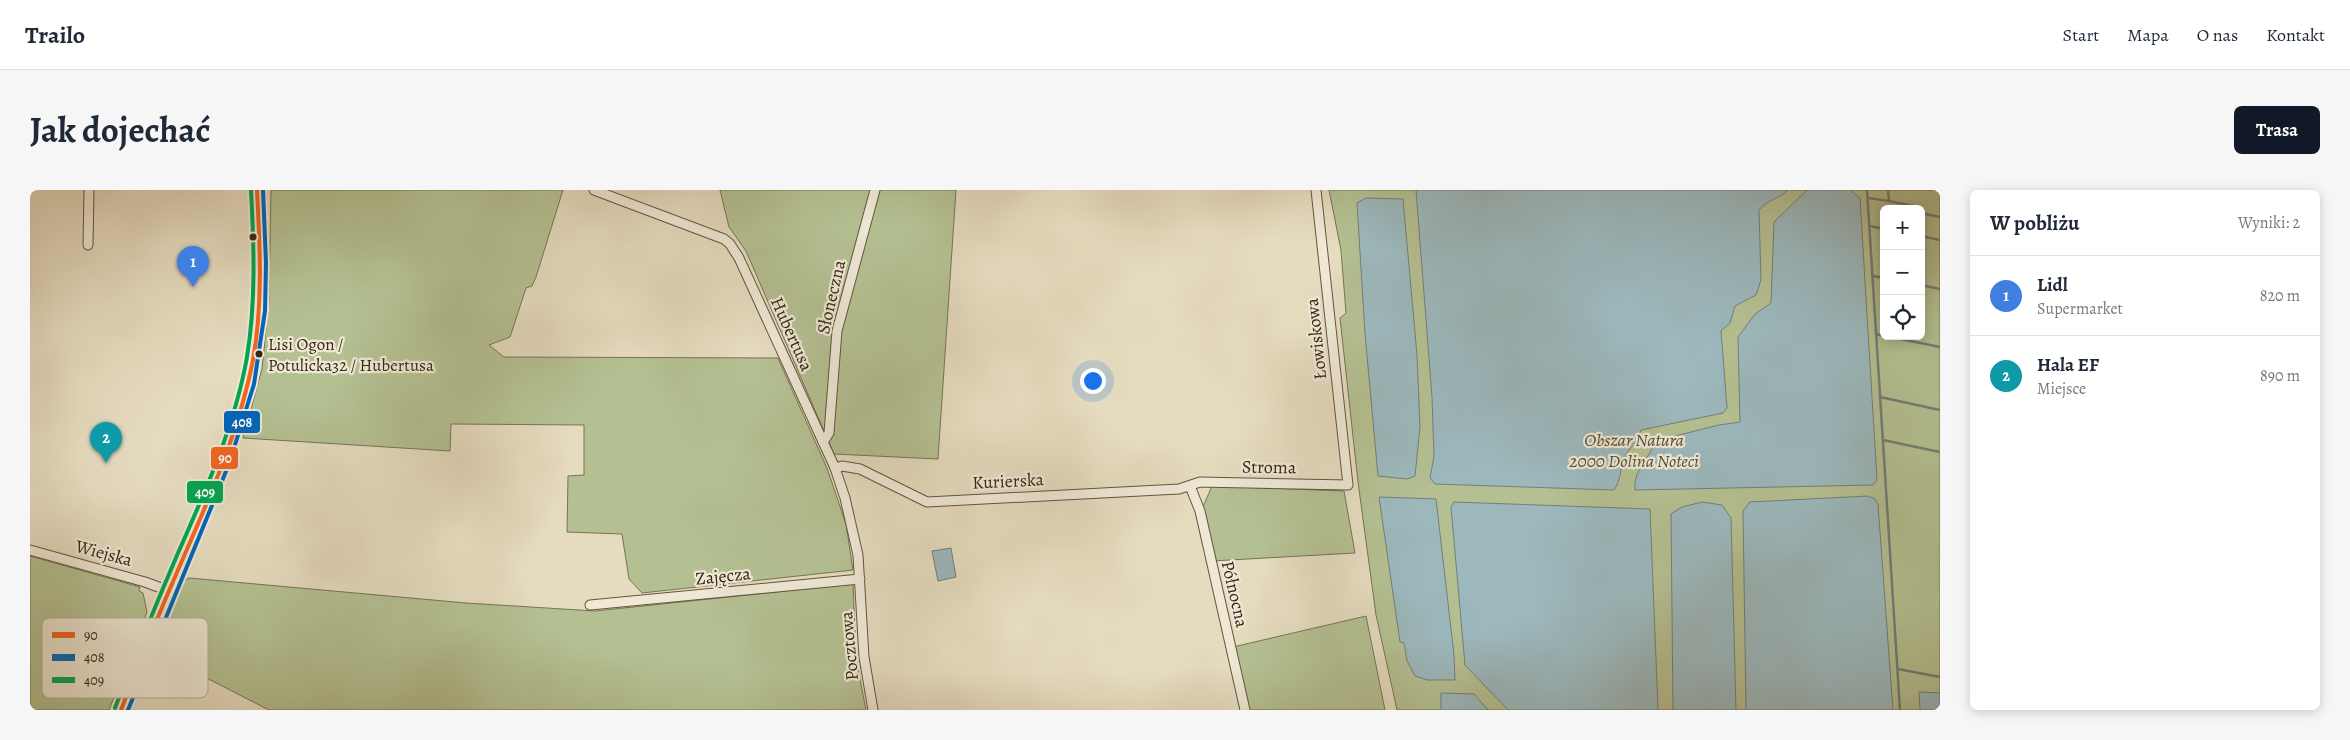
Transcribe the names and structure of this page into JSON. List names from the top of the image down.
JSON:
{
  "streets": {
    "street": [
      "Słoneczna",
      "Hubertusa",
      "Łowiskowa",
      "Stroma",
      "Kurierska",
      "Wiejska",
      "Zajęcza",
      "Północna",
      "Pocztowa"
    ]
  },
  "crossings": [
    ["Słoneczna", "Hubertusa"],
    ["Hubertusa", "Kurierska"],
    ["Hubertusa", "Zajęcza"],
    ["Hubertusa", "Pocztowa"],
    ["Łowiskowa", "Stroma"],
    ["Stroma", "Kurierska"],
    ["Stroma", "Północna"],
    ["Kurierska", "Północna"],
    ["Zajęcza", "Pocztowa"]
  ],
  "parks": ["Obszar Natura 2000 Dolina Noteci"],
  "places": ["Lisi Ogon / Potulicka32 / Hubertusa"],
  "lines": ["transit line 90", "transit line 408", "transit line 409"],
  "legend": ["90", "408", "409"],
  "page": {
    "header": "Trailo",
    "nav": [
      "Start",
      "Mapa",
      "O nas",
      "Kontakt"
    ],
    "title": "Jak dojechać",
    "buttons": "Trasa",
    "heading": ["W pobliżu", "Wyniki: 2"],
    "map_buttons": ["+", "−"],
    "pins": ["1", "2"],
    "list": [
      {
        "mark": "1",
        "name": "Lidl",
        "note": "Supermarket",
        "value": "820 m"
      },
      {
        "mark": "2",
        "name": "Hala EF",
        "note": "Miejsce",
        "value": "890 m"
      }
    ]
  }
}
